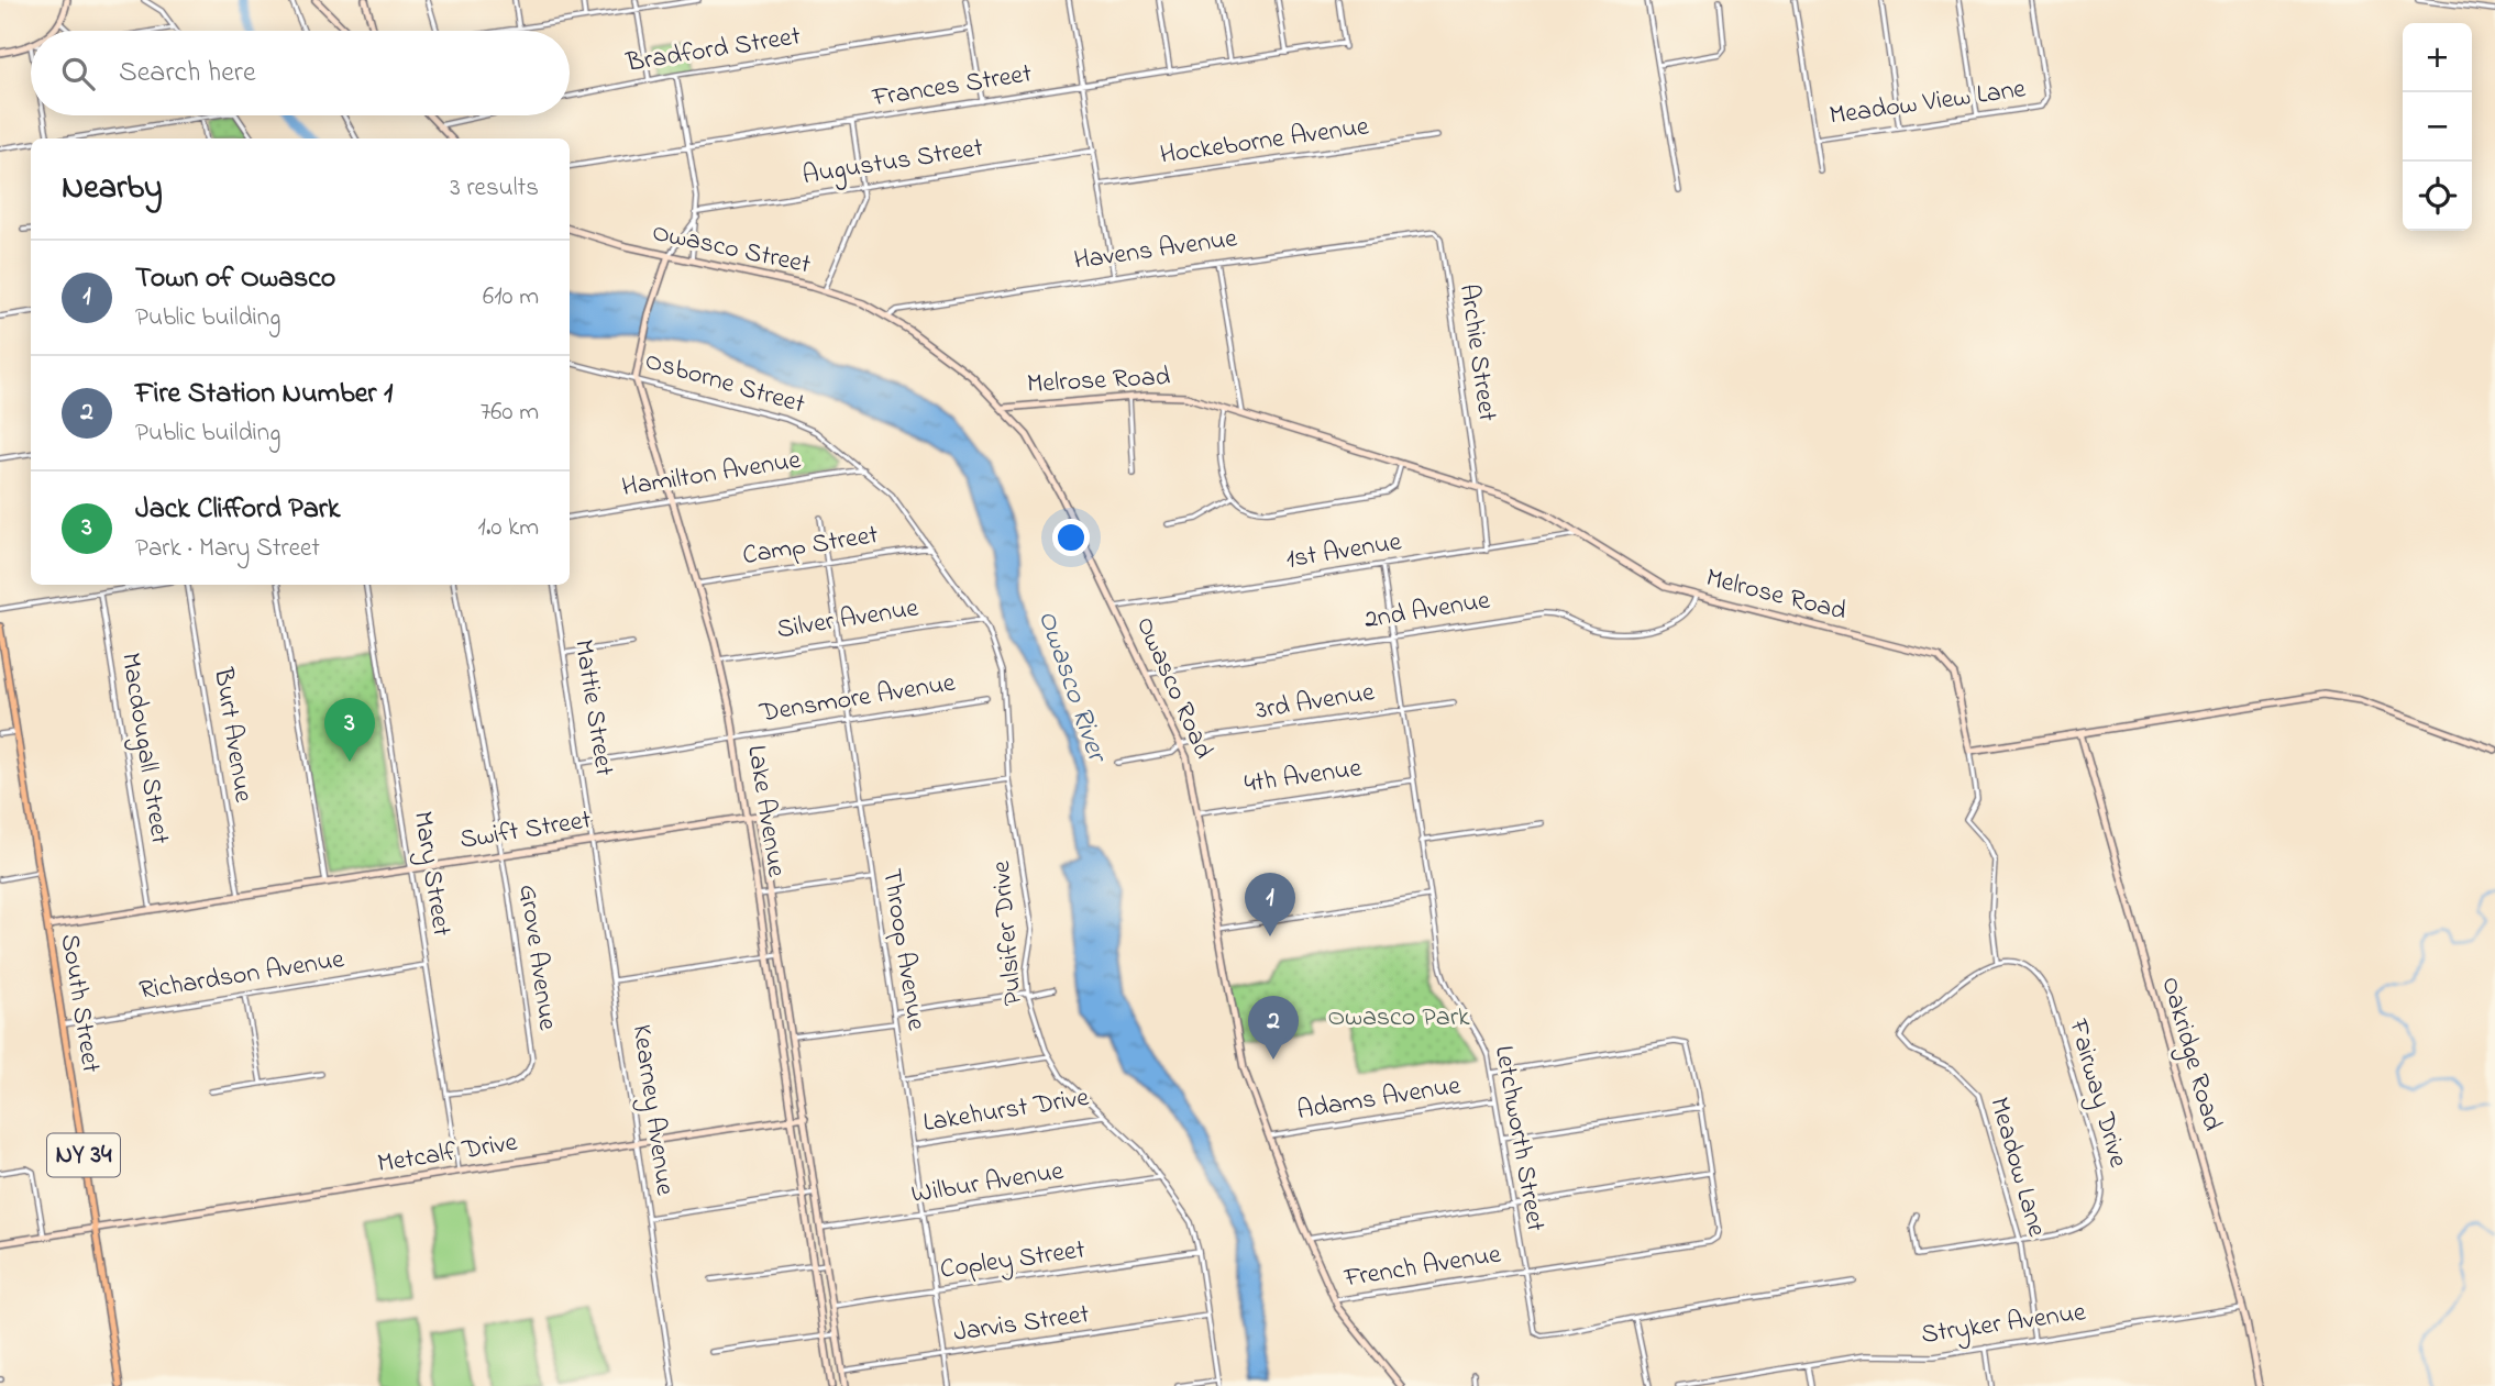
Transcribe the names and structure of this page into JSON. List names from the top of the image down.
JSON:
{
  "streets": {
    "main road": ["South Street", "NY 34"],
    "street": [
      "Bradford Street",
      "Frances Street",
      "Meadow View Lane",
      "Hockeborne Avenue",
      "Augustus Street",
      "Owasco Street",
      "Havens Avenue",
      "Archie Street",
      "Melrose Road",
      "Osborne Street",
      "Hamilton Avenue",
      "Camp Street",
      "1st Avenue",
      "2nd Avenue",
      "Silver Avenue",
      "Owasco Road",
      "Densmore Avenue",
      "3rd Avenue",
      "Mattie Street",
      "Burt Avenue",
      "Macdougall Street",
      "4th Avenue",
      "Lake Avenue",
      "Swift Street",
      "Mary Street",
      "Pulsifer Drive",
      "Throop Avenue",
      "Grove Avenue",
      "Richardson Avenue",
      "Oakridge Road",
      "Fairway Drive",
      "Adams Avenue",
      "Kearney Avenue",
      "Lakehurst Drive",
      "Letchworth Street",
      "Metcalf Drive",
      "Meadow Lane",
      "Wilbur Avenue",
      "Copley Street",
      "French Avenue",
      "Jarvis Street",
      "Stryker Avenue"
    ]
  },
  "crossings": [
    ["Owasco Street", "Havens Avenue"],
    ["Owasco Street", "Melrose Road"],
    ["Owasco Street", "Owasco Road"],
    ["Owasco Street", "Lake Avenue"],
    ["Havens Avenue", "Archie Street"],
    ["Archie Street", "Melrose Road"],
    ["Archie Street", "1st Avenue"],
    ["Melrose Road", "1st Avenue"],
    ["Melrose Road", "2nd Avenue"],
    ["Melrose Road", "Owasco Road"],
    ["Osborne Street", "Hamilton Avenue"],
    ["Osborne Street", "Camp Street"],
    ["Osborne Street", "Silver Avenue"],
    ["Osborne Street", "Lake Avenue"],
    ["Osborne Street", "Pulsifer Drive"],
    ["Hamilton Avenue", "Lake Avenue"],
    ["Camp Street", "Lake Avenue"],
    ["Camp Street", "Throop Avenue"],
    ["1st Avenue", "Owasco Road"],
    ["1st Avenue", "Letchworth Street"],
    ["2nd Avenue", "Owasco Road"],
    ["2nd Avenue", "Letchworth Street"],
    ["Silver Avenue", "Lake Avenue"],
    ["Silver Avenue", "Throop Avenue"],
    ["Owasco Road", "3rd Avenue"],
    ["Owasco Road", "4th Avenue"],
    ["Owasco Road", "Adams Avenue"],
    ["Owasco Road", "French Avenue"],
    ["Densmore Avenue", "Mattie Street"],
    ["Densmore Avenue", "Lake Avenue"],
    ["Densmore Avenue", "Throop Avenue"],
    ["3rd Avenue", "Letchworth Street"],
    ["Mattie Street", "Swift Street"],
    ["Mattie Street", "Kearney Avenue"],
    ["Burt Avenue", "Swift Street"],
    ["Macdougall Street", "Swift Street"],
    ["4th Avenue", "Letchworth Street"],
    ["Lake Avenue", "Swift Street"],
    ["Lake Avenue", "Metcalf Drive"],
    ["Lake Avenue", "Wilbur Avenue"],
    ["Lake Avenue", "Copley Street"],
    ["Lake Avenue", "Jarvis Street"],
    ["Swift Street", "Mary Street"],
    ["Swift Street", "Pulsifer Drive"],
    ["Swift Street", "Throop Avenue"],
    ["Swift Street", "Grove Avenue"],
    ["Swift Street", "South Street"],
    ["Swift Street", "Kearney Avenue"],
    ["Mary Street", "Grove Avenue"],
    ["Mary Street", "Richardson Avenue"],
    ["Mary Street", "Metcalf Drive"],
    ["Pulsifer Drive", "Lakehurst Drive"],
    ["Pulsifer Drive", "Wilbur Avenue"],
    ["Pulsifer Drive", "Copley Street"],
    ["Pulsifer Drive", "Jarvis Street"],
    ["Throop Avenue", "Lakehurst Drive"],
    ["Throop Avenue", "Wilbur Avenue"],
    ["Throop Avenue", "Copley Street"],
    ["Throop Avenue", "Jarvis Street"],
    ["Richardson Avenue", "South Street"],
    ["South Street", "Metcalf Drive"],
    ["Oakridge Road", "Stryker Avenue"],
    ["Fairway Drive", "Meadow Lane"],
    ["Adams Avenue", "Letchworth Street"],
    ["Kearney Avenue", "Metcalf Drive"],
    ["Letchworth Street", "French Avenue"],
    ["Meadow Lane", "Stryker Avenue"]
  ],
  "water": ["Owasco River"],
  "parks": ["Owasco Park"],
  "page": {
    "map_buttons": ["+", "−"],
    "search": "Search here",
    "heading": ["Nearby", "3 results"],
    "list": [
      {
        "mark": "1",
        "name": "Town of Owasco",
        "note": "Public building",
        "value": "610 m"
      },
      {
        "mark": "2",
        "name": "Fire Station Number 1",
        "note": "Public building",
        "value": "760 m"
      },
      {
        "mark": "3",
        "name": "Jack Clifford Park",
        "note": "Park · Mary Street",
        "value": "1.0 km"
      }
    ],
    "pins": ["3", "1", "2"]
  }
}
